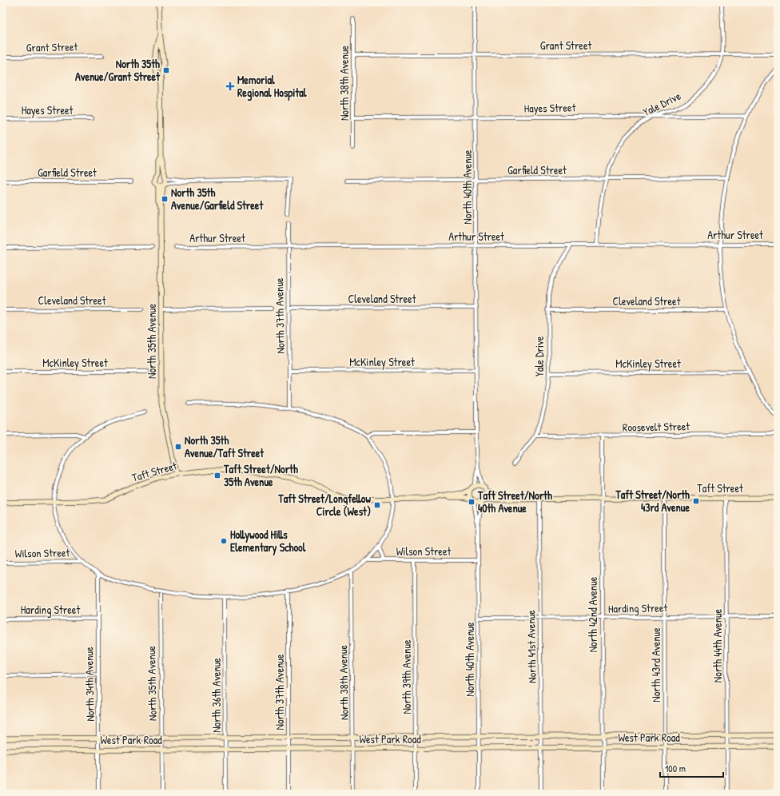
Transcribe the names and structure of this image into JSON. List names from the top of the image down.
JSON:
{
  "streets": {
    "street": [
      "Grant Street",
      "North 38th Avenue",
      "Yale Drive",
      "Hayes Street",
      "Garfield Street",
      "North 40th Avenue",
      "Arthur Street",
      "Cleveland Street",
      "North 37th Avenue",
      "North 35th Avenue",
      "McKinley Street",
      "Roosevelt Street",
      "Taft Street",
      "Wilson Street",
      "Harding Street",
      "North 42nd Avenue",
      "North 44th Avenue",
      "North 41st Avenue",
      "North 43rd Avenue",
      "North 39th Avenue",
      "North 34th Avenue",
      "North 36th Avenue",
      "West Park Road"
    ]
  },
  "crossings": [
    ["Grant Street", "North 38th Avenue"],
    ["Grant Street", "Yale Drive"],
    ["Grant Street", "North 40th Avenue"],
    ["North 38th Avenue", "Hayes Street"],
    ["North 38th Avenue", "West Park Road"],
    ["Yale Drive", "Hayes Street"],
    ["Yale Drive", "Garfield Street"],
    ["Yale Drive", "Arthur Street"],
    ["Yale Drive", "Cleveland Street"],
    ["Yale Drive", "McKinley Street"],
    ["Yale Drive", "Roosevelt Street"],
    ["Hayes Street", "North 40th Avenue"],
    ["Garfield Street", "North 40th Avenue"],
    ["North 40th Avenue", "Arthur Street"],
    ["North 40th Avenue", "Cleveland Street"],
    ["North 40th Avenue", "McKinley Street"],
    ["North 40th Avenue", "Taft Street"],
    ["North 40th Avenue", "Wilson Street"],
    ["North 40th Avenue", "Harding Street"],
    ["North 40th Avenue", "West Park Road"],
    ["Arthur Street", "North 37th Avenue"],
    ["Cleveland Street", "North 37th Avenue"],
    ["North 37th Avenue", "McKinley Street"],
    ["North 37th Avenue", "West Park Road"],
    ["North 35th Avenue", "Taft Street"],
    ["North 35th Avenue", "West Park Road"],
    ["Roosevelt Street", "North 42nd Avenue"],
    ["Taft Street", "North 42nd Avenue"],
    ["Taft Street", "North 44th Avenue"],
    ["Taft Street", "North 41st Avenue"],
    ["Taft Street", "North 43rd Avenue"],
    ["Wilson Street", "North 39th Avenue"],
    ["Harding Street", "North 42nd Avenue"],
    ["Harding Street", "North 44th Avenue"],
    ["Harding Street", "North 41st Avenue"],
    ["Harding Street", "North 43rd Avenue"],
    ["Harding Street", "North 34th Avenue"],
    ["North 42nd Avenue", "West Park Road"],
    ["North 44th Avenue", "West Park Road"],
    ["North 41st Avenue", "West Park Road"],
    ["North 43rd Avenue", "West Park Road"],
    ["North 39th Avenue", "West Park Road"],
    ["North 34th Avenue", "West Park Road"],
    ["North 36th Avenue", "West Park Road"]
  ],
  "places": {
    "transit": [
      "North 35th Avenue/Grant Street",
      "North 35th Avenue/Garfield Street",
      "North 35th Avenue/Taft Street",
      "Taft Street/North 35th Avenue",
      "Taft Street/North 43rd Avenue",
      "Taft Street/North 40th Avenue",
      "Taft Street/Longfellow Circle (West)"
    ],
    "health": ["Memorial Regional Hospital"],
    "other": ["Hollywood Hills Elementary School"]
  },
  "scale_bar": "100 m"
}
